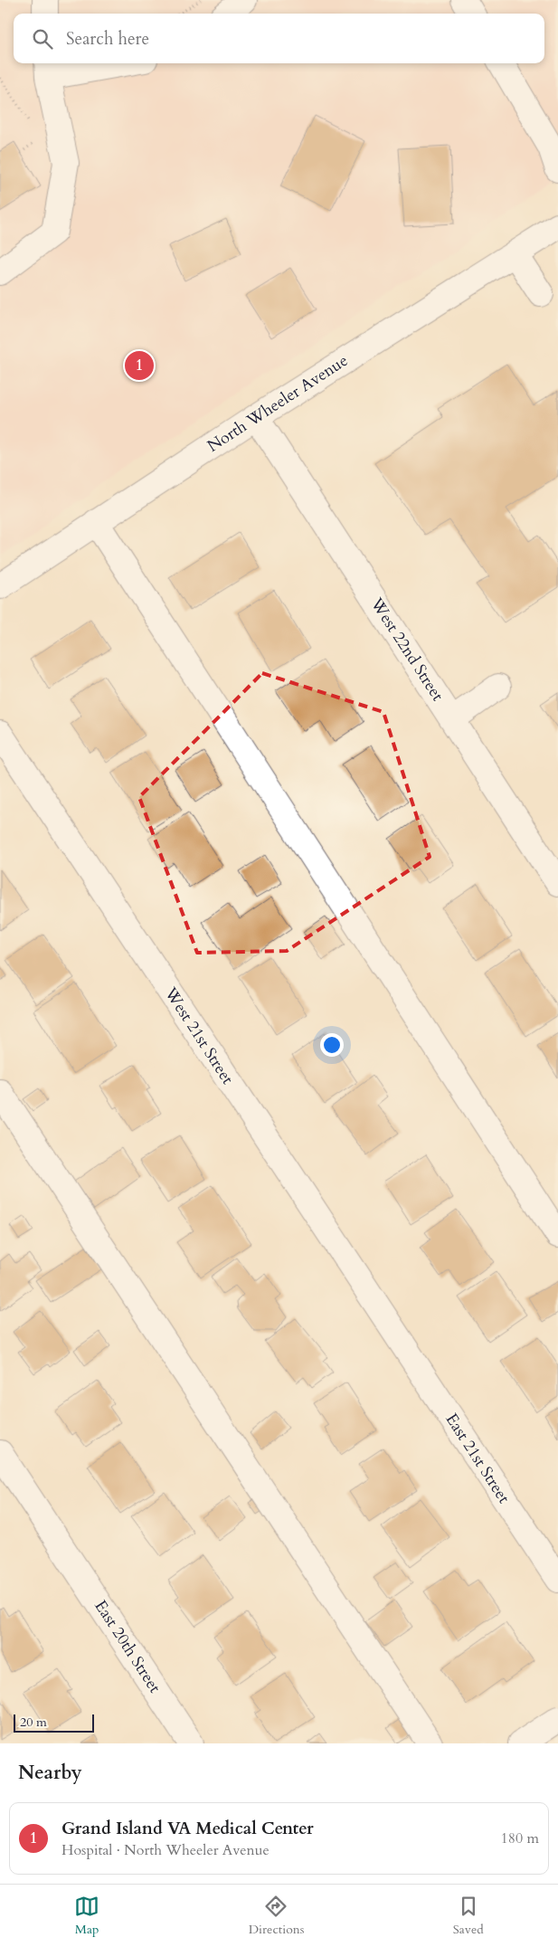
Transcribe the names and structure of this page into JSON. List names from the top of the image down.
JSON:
{
  "streets": {
    "street": [
      "North Wheeler Avenue",
      "West 22nd Street",
      "West 21st Street",
      "East 21st Street",
      "East 20th Street"
    ]
  },
  "crossings": [
    ["North Wheeler Avenue", "West 22nd Street"],
    ["West 21st Street", "East 21st Street"]
  ],
  "scale_bar": "20 m",
  "page": {
    "search": "Search here",
    "pins": "1",
    "scale": "20 m",
    "heading": "Nearby",
    "list": [
      {
        "mark": "1",
        "name": "Grand Island VA Medical Center",
        "note": "Hospital · North Wheeler Avenue",
        "value": "180 m"
      }
    ],
    "nav": ["Map", "Directions", "Saved"]
  }
}
